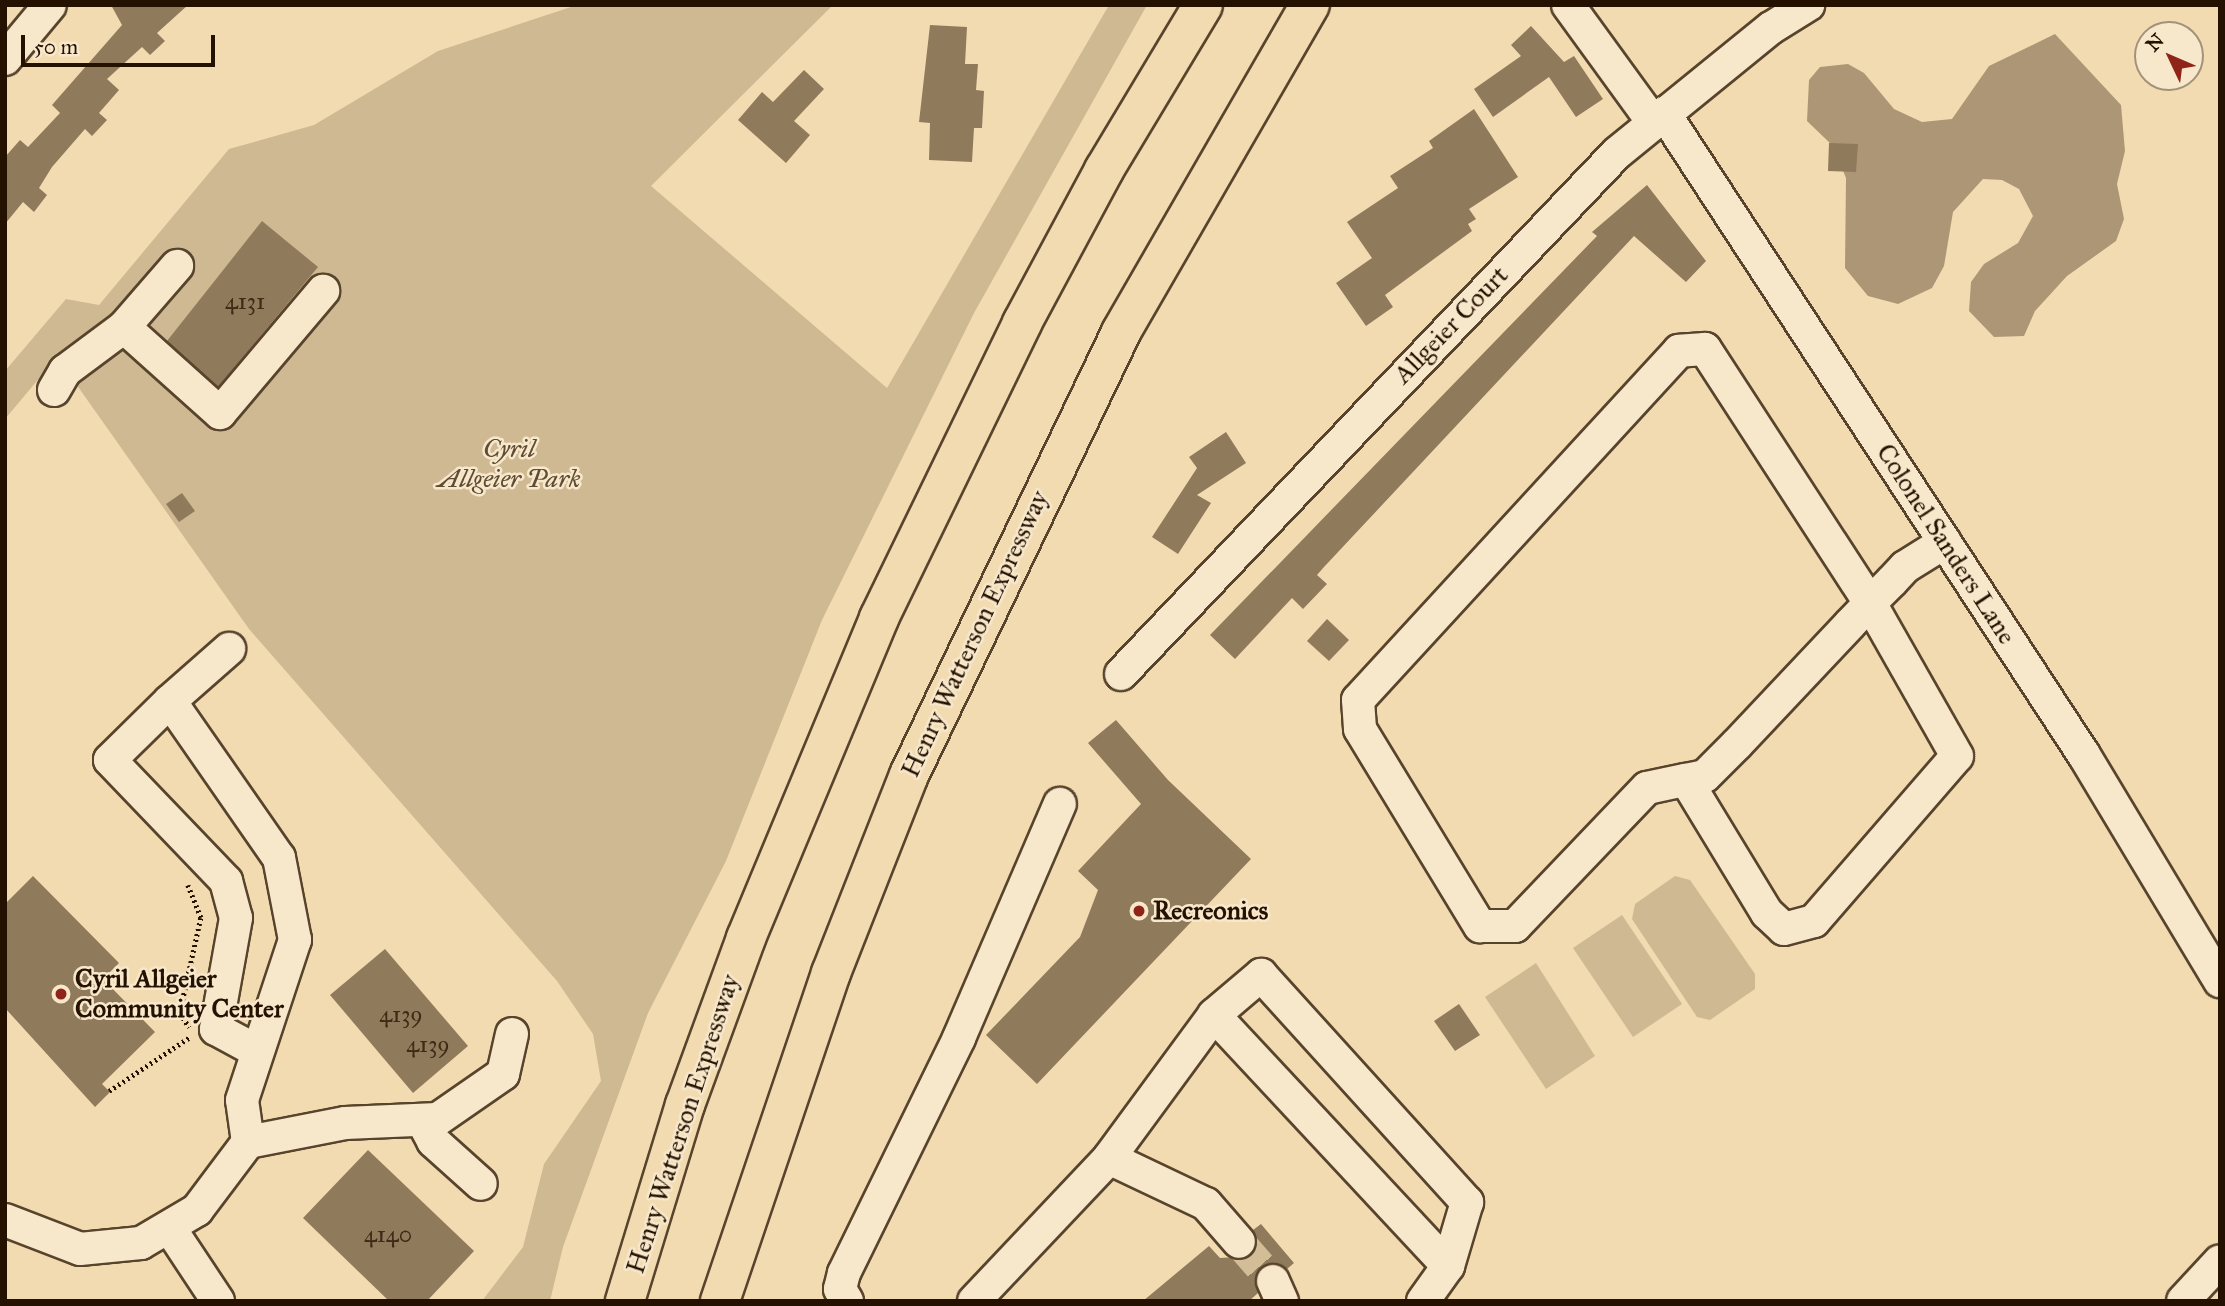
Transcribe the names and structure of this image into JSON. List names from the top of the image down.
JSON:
{
  "streets": {
    "highway": ["Henry Watterson Expressway"],
    "street": ["Allgeier Court", "Colonel Sanders Lane"]
  },
  "crossings": [
    ["Allgeier Court", "Colonel Sanders Lane"]
  ],
  "parks": ["Cyril Allgeier Park"],
  "places": ["Recreonics", "Cyril Allgeier Community Center"],
  "house_numbers": [
    "4131",
    "4139",
    "4139",
    "4140"
  ],
  "scale_bar": "50 m",
  "north": "top left"
}
